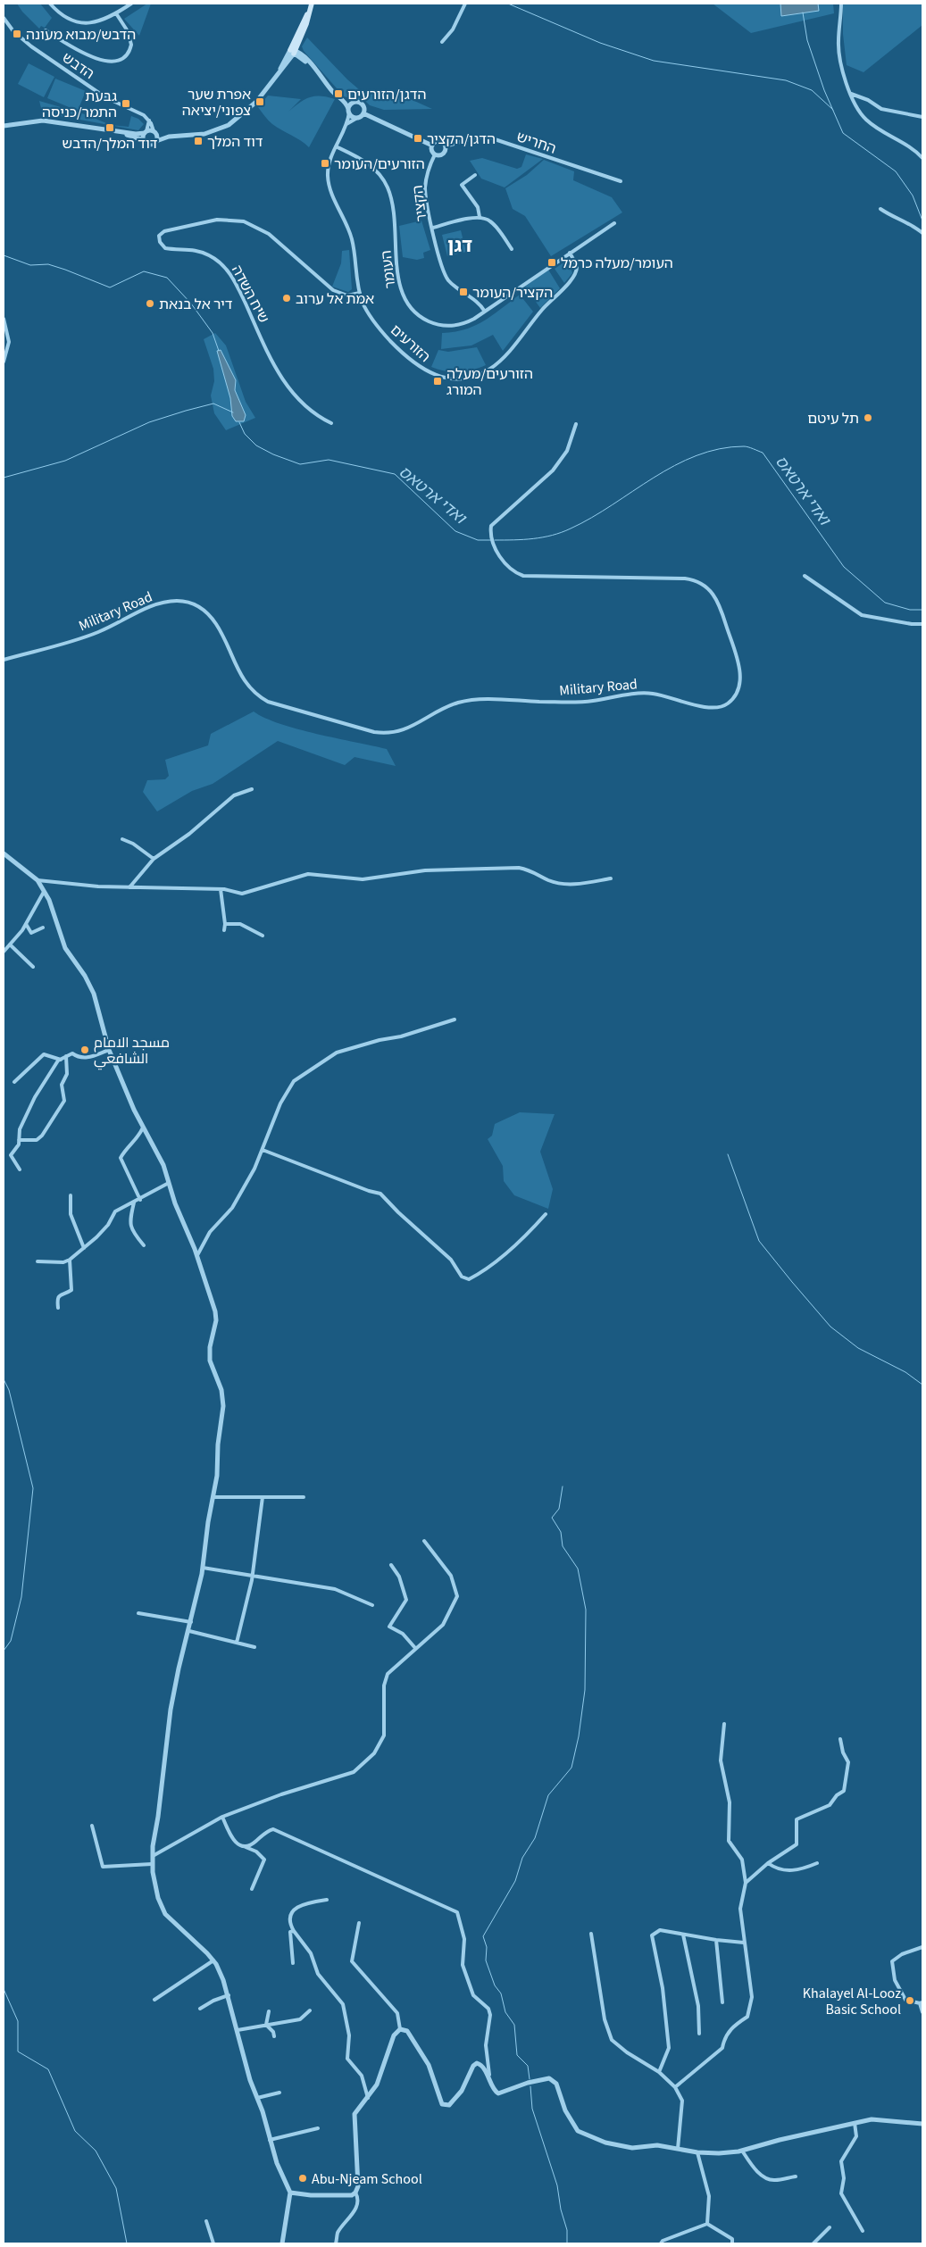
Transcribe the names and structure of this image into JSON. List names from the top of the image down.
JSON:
{
  "streets": {
    "street": [
      "הדבש",
      "החריש",
      "הקציר",
      "העומר",
      "שיח השדה",
      "הזורעים",
      "Military Road"
    ]
  },
  "crossings": [
    ["החריש", "הקציר"],
    ["הקציר", "העומר"],
    ["העומר", "הזורעים"],
    ["שיח השדה", "הזורעים"]
  ],
  "districts": ["דגן"],
  "water": ["ואדי ארטאס"],
  "places": {
    "transit": [
      "הדבש/מבוא מעונה",
      "הדגן/הזורעים",
      "אפרת שער צפוני/יציאה",
      "גבעת התמר/כניסה",
      "דוד המלך/הדבש",
      "הדגן/הקציר",
      "דוד המלך",
      "הזורעים/העומר",
      "העומר/מעלה כרמל",
      "הקציר/העומר",
      "הזורעים/מעלה המורג"
    ],
    "other": [
      "אמת אל ערוב",
      "דיר אל בנאת",
      "תל עיטם",
      "مسجد الامام الشافعي",
      "Khalayel Al-Looz Basic School",
      "Abu-Njeam School"
    ]
  }
}
